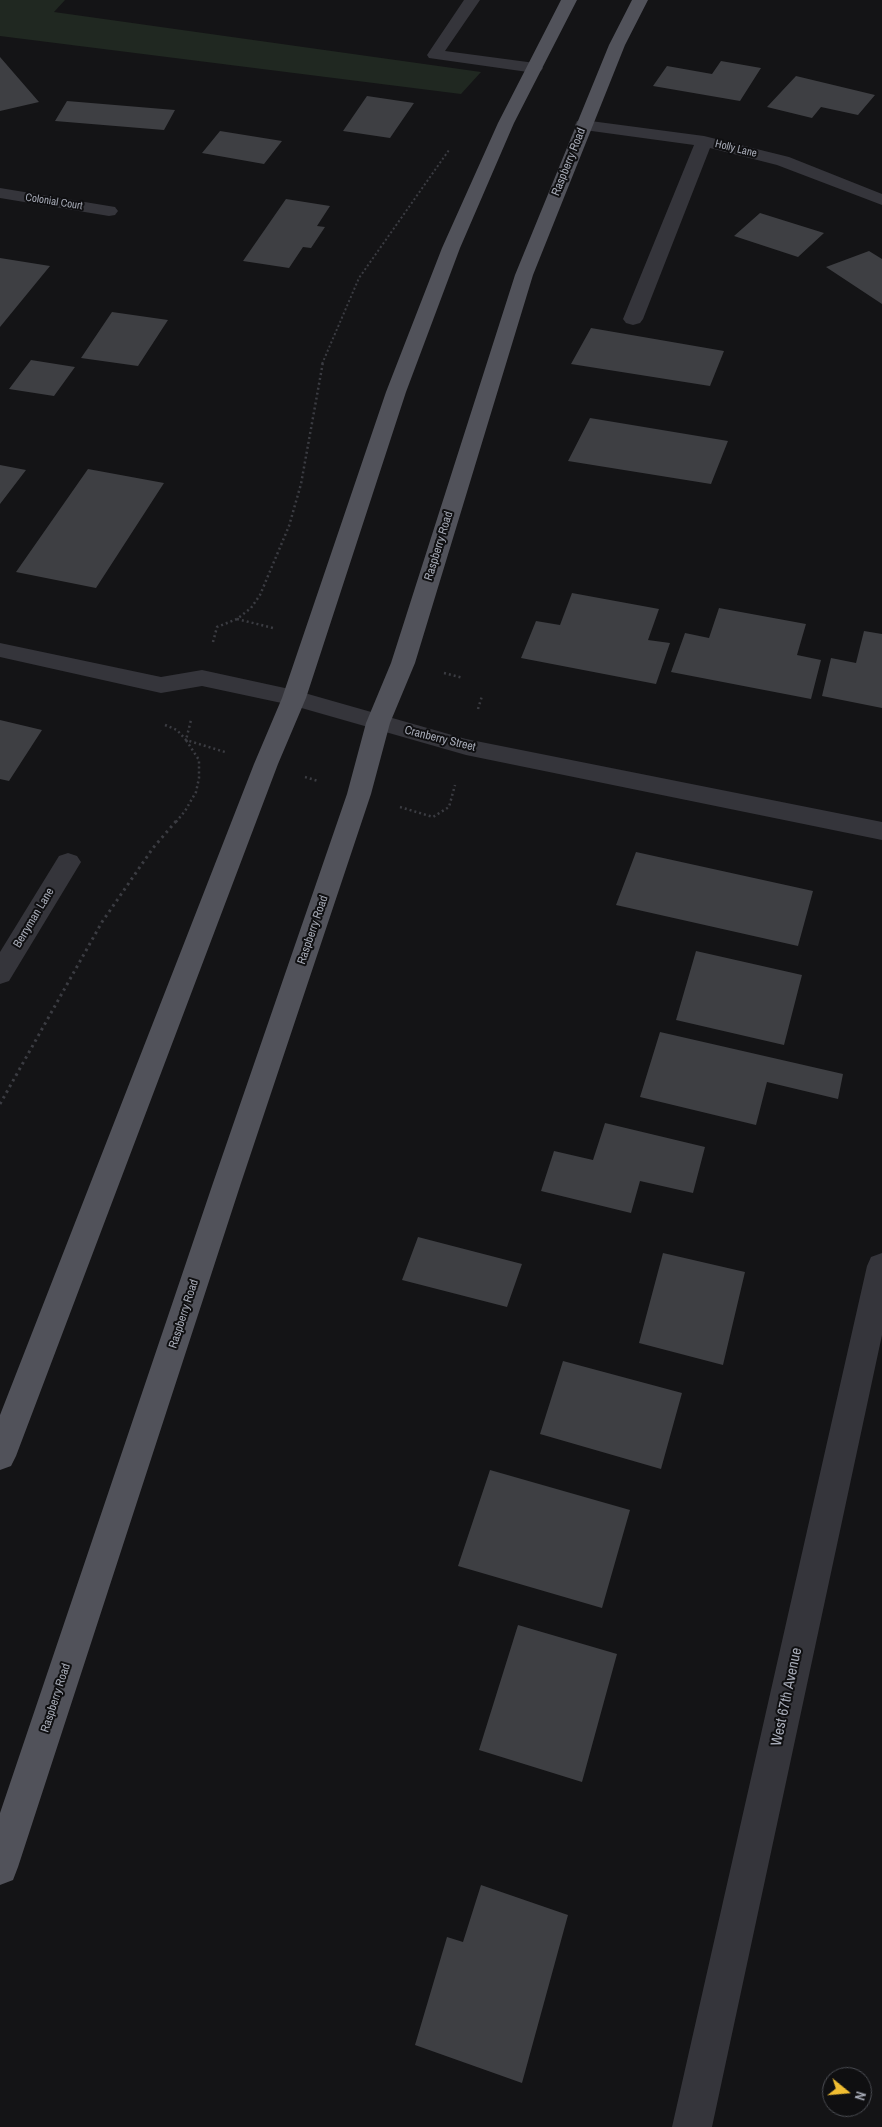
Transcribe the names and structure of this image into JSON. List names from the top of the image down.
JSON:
{
  "streets": {
    "main road": ["Raspberry Road"],
    "street": [
      "Holly Lane",
      "Colonial Court",
      "Cranberry Street",
      "Berryman Lane",
      "West 67th Avenue"
    ]
  },
  "crossings": [
    ["Holly Lane", "Raspberry Road"],
    ["Raspberry Road", "Cranberry Street"]
  ],
  "north": "right"
}
